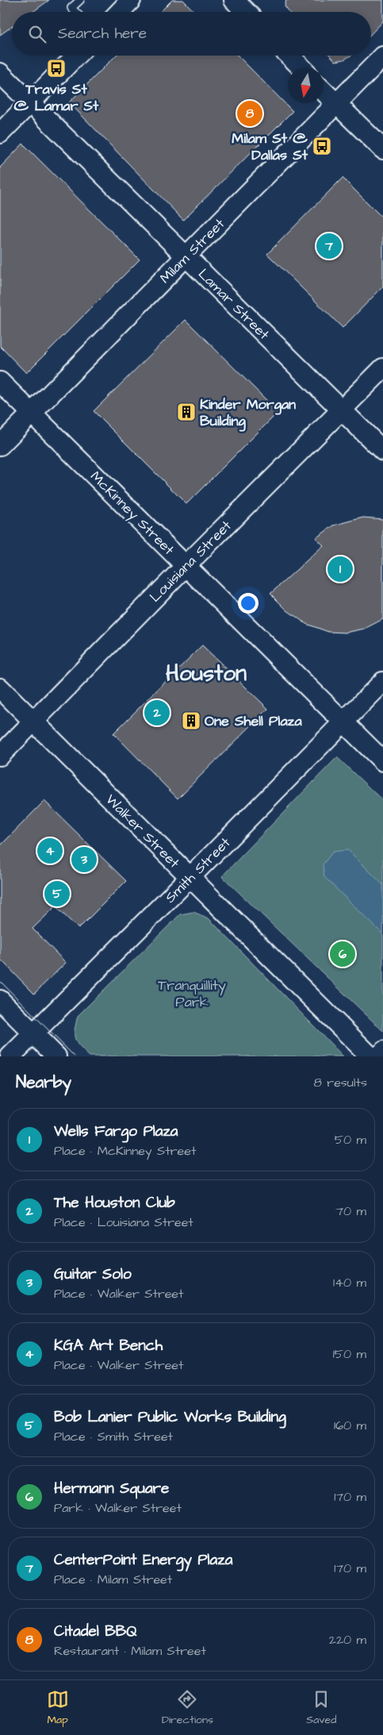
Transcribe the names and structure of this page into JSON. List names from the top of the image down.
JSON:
{
  "streets": {
    "main road": [
      "Milam Street",
      "Lamar Street",
      "McKinney Street",
      "Louisiana Street",
      "Walker Street",
      "Smith Street"
    ]
  },
  "crossings": [
    ["Milam Street", "Lamar Street"],
    ["Milam Street", "McKinney Street"],
    ["Lamar Street", "Louisiana Street"],
    ["McKinney Street", "Louisiana Street"],
    ["McKinney Street", "Smith Street"],
    ["Louisiana Street", "Walker Street"],
    ["Walker Street", "Smith Street"]
  ],
  "districts": ["Houston"],
  "parks": ["Tranquillity Park"],
  "places": {
    "bus stop": ["Travis St @ Lamar St", "Milam St @ Dallas St"],
    "building": ["Kinder Morgan Building", "One Shell Plaza"]
  },
  "north": "bottom",
  "page": {
    "search": "Search here",
    "pins": [
      "8",
      "7",
      "1",
      "2",
      "4",
      "3",
      "5",
      "6"
    ],
    "heading": ["Nearby", "8 results"],
    "list": [
      {
        "mark": "1",
        "name": "Wells Fargo Plaza",
        "note": "Place · McKinney Street",
        "value": "50 m"
      },
      {
        "mark": "2",
        "name": "The Houston Club",
        "note": "Place · Louisiana Street",
        "value": "70 m"
      },
      {
        "mark": "3",
        "name": "Guitar Solo",
        "note": "Place · Walker Street",
        "value": "140 m"
      },
      {
        "mark": "4",
        "name": "KGA Art Bench",
        "note": "Place · Walker Street",
        "value": "150 m"
      },
      {
        "mark": "5",
        "name": "Bob Lanier Public Works Building",
        "note": "Place · Smith Street",
        "value": "160 m"
      },
      {
        "mark": "6",
        "name": "Hermann Square",
        "note": "Park · Walker Street",
        "value": "170 m"
      },
      {
        "mark": "7",
        "name": "CenterPoint Energy Plaza",
        "note": "Place · Milam Street",
        "value": "170 m"
      },
      {
        "mark": "8",
        "name": "Citadel BBQ",
        "note": "Restaurant · Milam Street",
        "value": "220 m"
      }
    ],
    "nav": ["Map", "Directions", "Saved"]
  }
}
